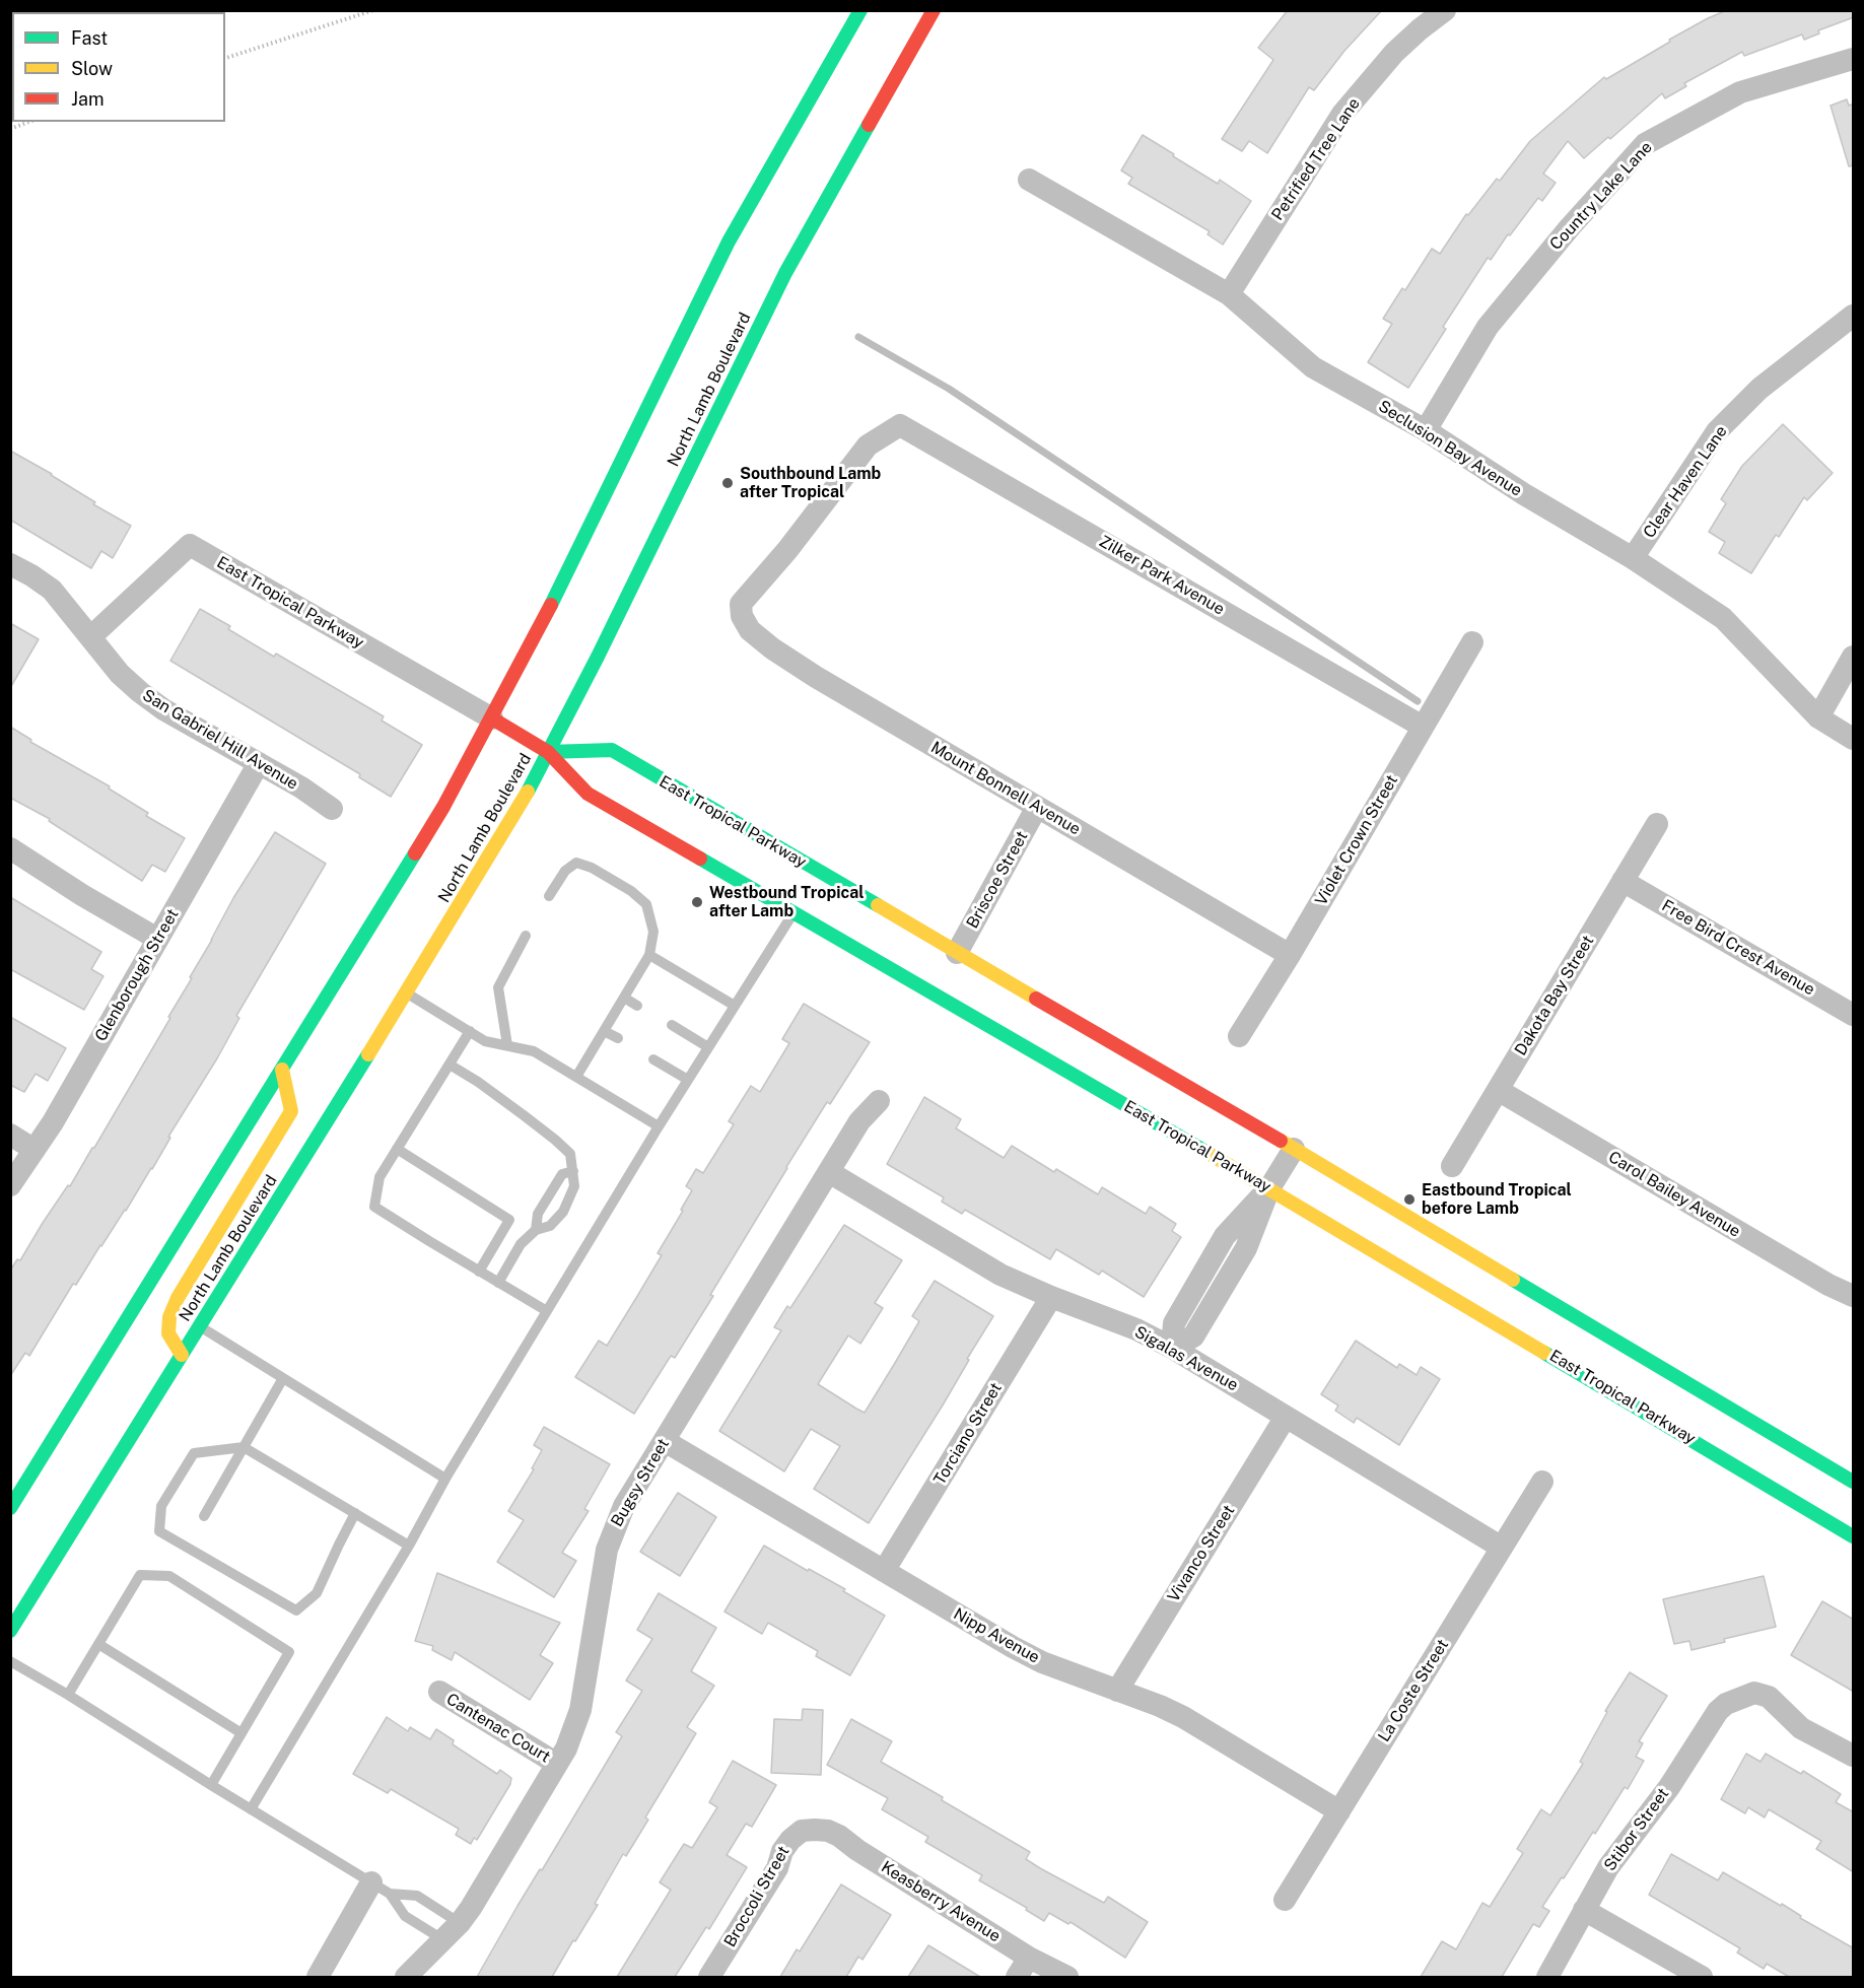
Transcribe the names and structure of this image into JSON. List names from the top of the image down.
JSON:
{
  "streets": {
    "main road": ["North Lamb Boulevard", "East Tropical Parkway"],
    "street": [
      "Petrified Tree Lane",
      "Country Lake Lane",
      "Seclusion Bay Avenue",
      "Clear Haven Lane",
      "Zilker Park Avenue",
      "San Gabriel Hill Avenue",
      "Mount Bonnell Avenue",
      "Violet Crown Street",
      "Briscoe Street",
      "Free Bird Crest Avenue",
      "Glenborough Street",
      "Dakota Bay Street",
      "Carol Bailey Avenue",
      "Sigalas Avenue",
      "Torciano Street",
      "Bugsy Street",
      "Vivanco Street",
      "Nipp Avenue",
      "La Coste Street",
      "Cantenac Court",
      "Stibor Street",
      "Broccoli Street",
      "Keasberry Avenue"
    ]
  },
  "crossings": [
    ["Petrified Tree Lane", "Seclusion Bay Avenue"],
    ["Country Lake Lane", "Seclusion Bay Avenue"],
    ["North Lamb Boulevard", "East Tropical Parkway"],
    ["Seclusion Bay Avenue", "Clear Haven Lane"],
    ["Zilker Park Avenue", "Mount Bonnell Avenue"],
    ["Zilker Park Avenue", "Violet Crown Street"],
    ["East Tropical Parkway", "San Gabriel Hill Avenue"],
    ["East Tropical Parkway", "Briscoe Street"],
    ["San Gabriel Hill Avenue", "Glenborough Street"],
    ["Mount Bonnell Avenue", "Violet Crown Street"],
    ["Mount Bonnell Avenue", "Briscoe Street"],
    ["Free Bird Crest Avenue", "Dakota Bay Street"],
    ["Dakota Bay Street", "Carol Bailey Avenue"],
    ["Sigalas Avenue", "Torciano Street"],
    ["Sigalas Avenue", "Bugsy Street"],
    ["Sigalas Avenue", "Vivanco Street"],
    ["Sigalas Avenue", "La Coste Street"],
    ["Torciano Street", "Nipp Avenue"],
    ["Bugsy Street", "Nipp Avenue"],
    ["Bugsy Street", "Cantenac Court"],
    ["Vivanco Street", "Nipp Avenue"],
    ["Nipp Avenue", "La Coste Street"],
    ["Broccoli Street", "Keasberry Avenue"]
  ],
  "places": ["Southbound Lamb after Tropical", "Westbound Tropical after Lamb", "Eastbound Tropical before Lamb"],
  "legend": ["Fast", "Slow", "Jam"]
}
